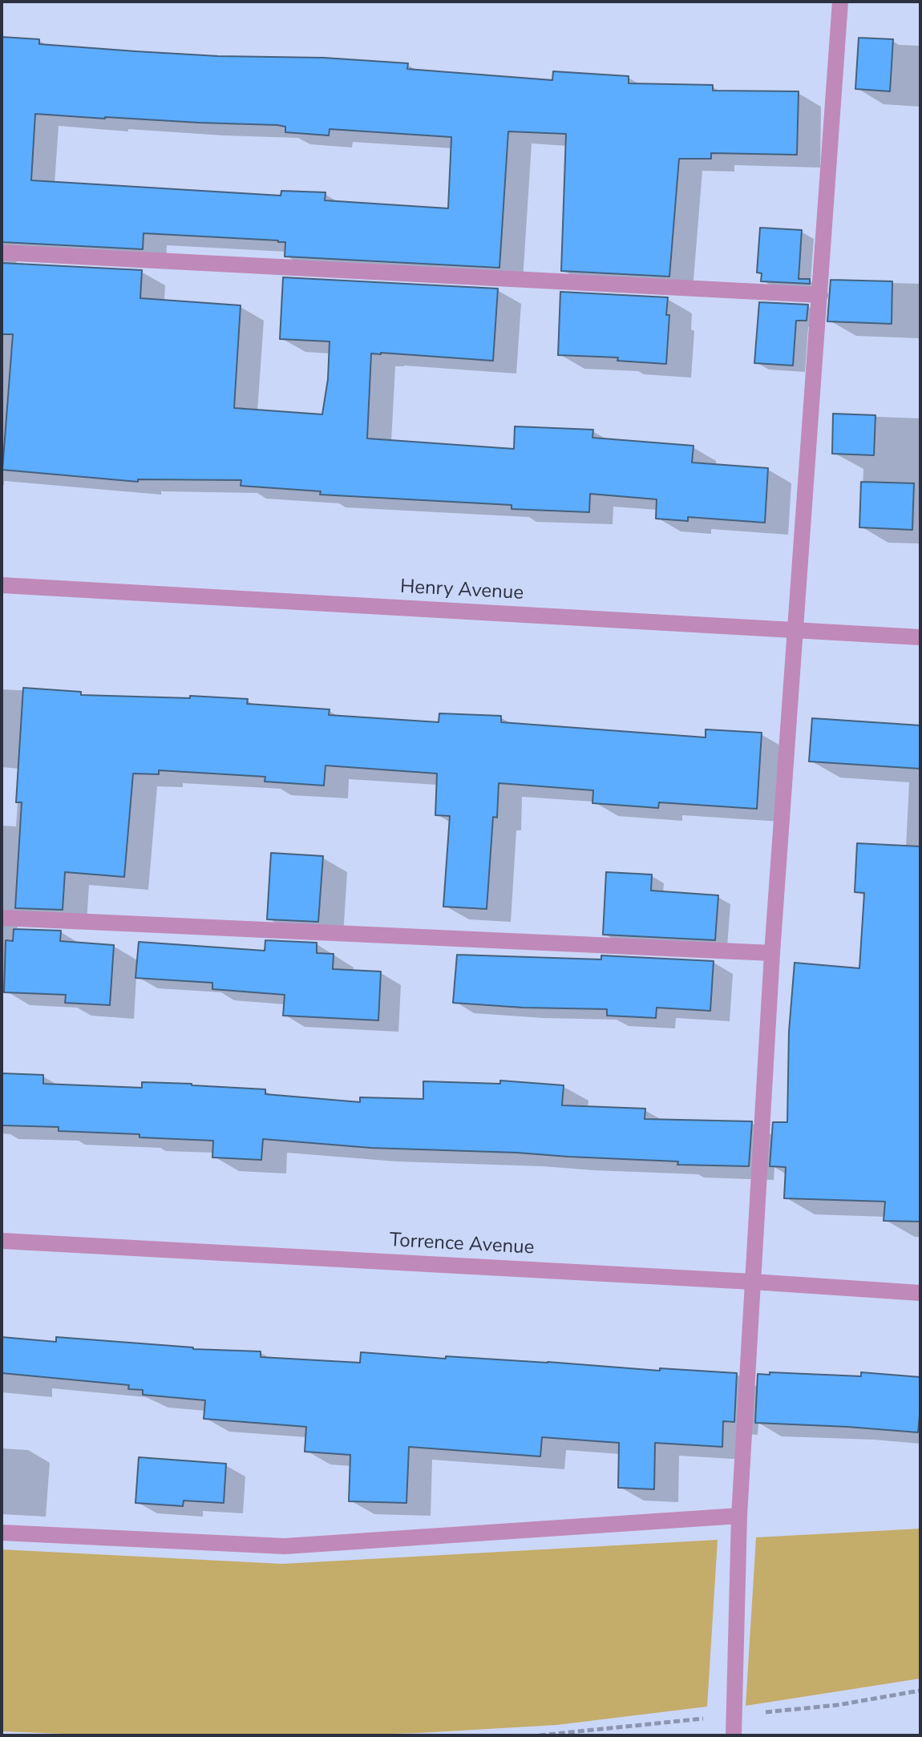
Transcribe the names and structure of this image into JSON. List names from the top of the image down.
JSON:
{
  "streets": {
    "street": ["Henry Avenue", "Torrence Avenue"]
  }
}
